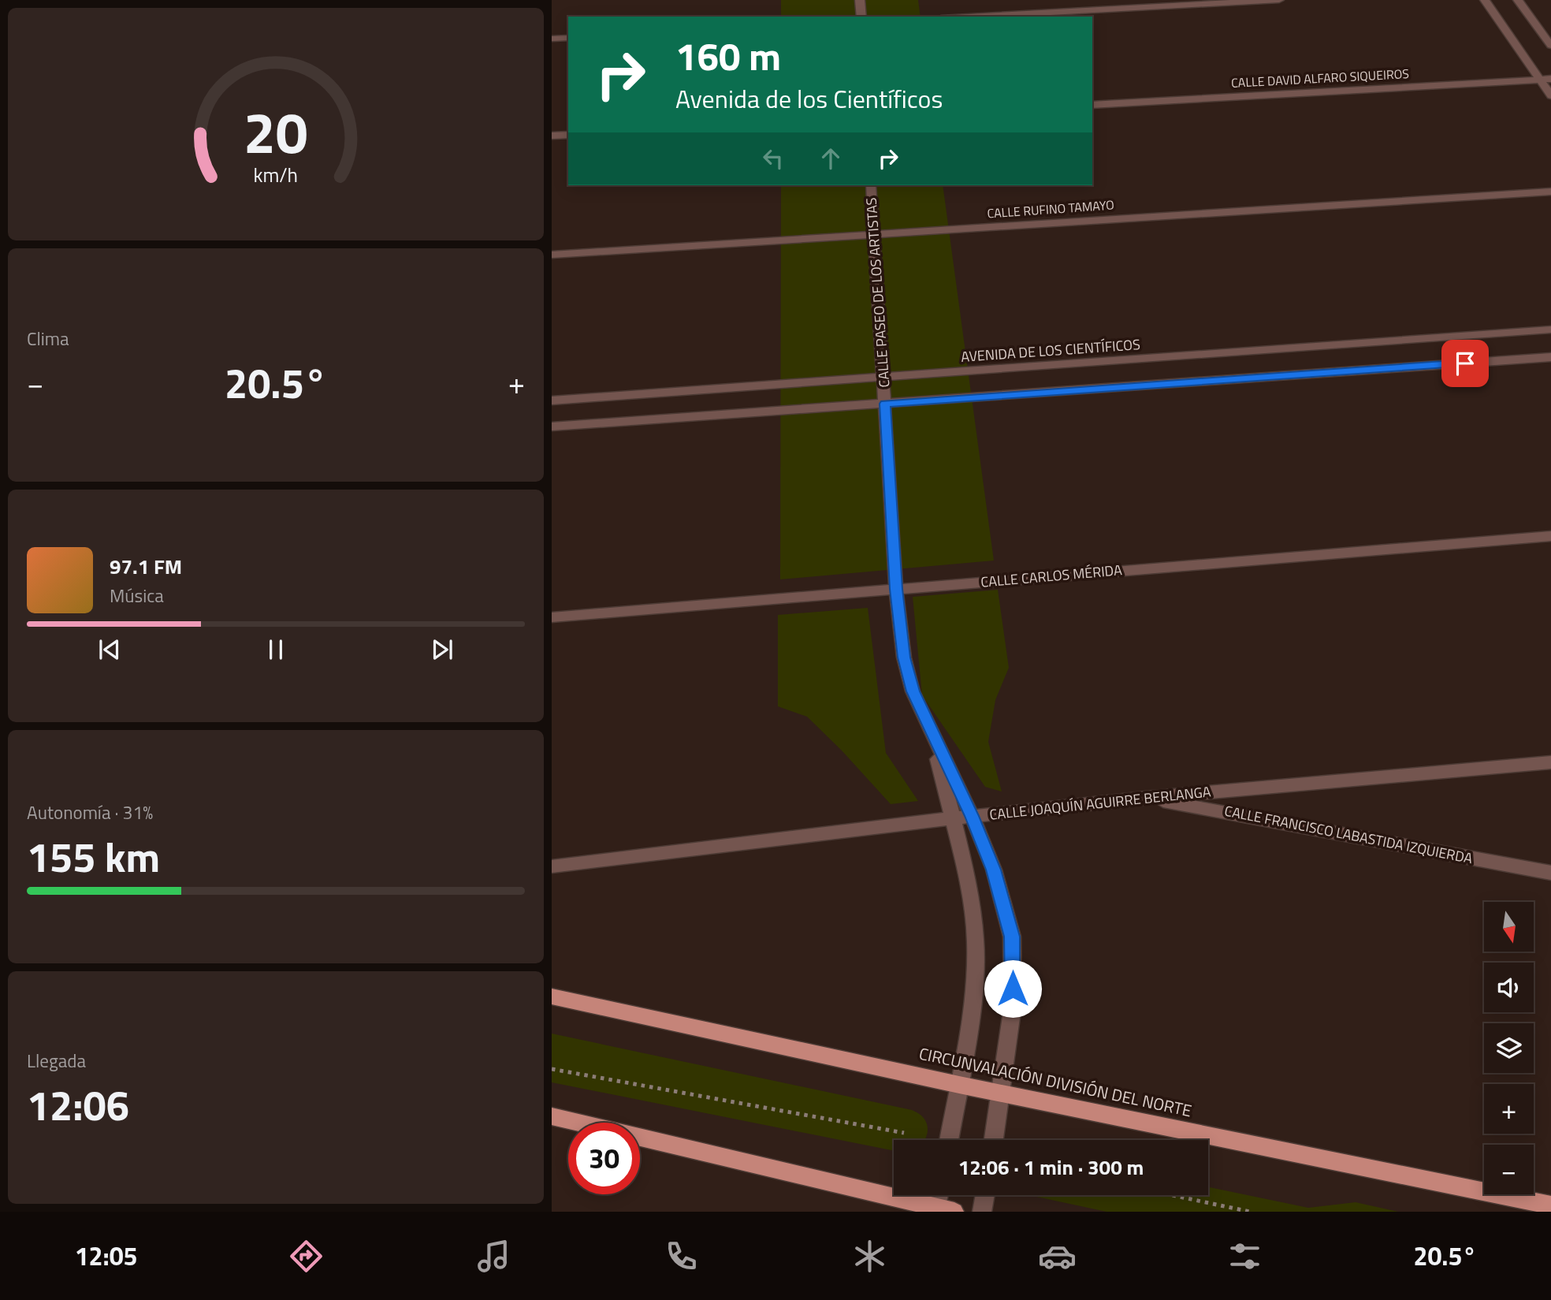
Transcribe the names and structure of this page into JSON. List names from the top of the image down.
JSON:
{
  "streets": {
    "main road": ["CIRCUNVALACIÓN DIVISIÓN DEL NORTE"],
    "street": [
      "CALLE DAVID ALFARO SIQUEIROS",
      "CALLE RUFINO TAMAYO",
      "CALLE PASEO DE LOS ARTISTAS",
      "AVENIDA DE LOS CIENTÍFICOS",
      "CALLE CARLOS MÉRIDA",
      "CALLE JOAQUÍN AGUIRRE BERLANGA",
      "CALLE FRANCISCO LABASTIDA IZQUIERDA"
    ]
  },
  "crossings": [
    ["CALLE RUFINO TAMAYO", "CALLE PASEO DE LOS ARTISTAS"],
    ["CALLE PASEO DE LOS ARTISTAS", "AVENIDA DE LOS CIENTÍFICOS"],
    ["CALLE PASEO DE LOS ARTISTAS", "CALLE CARLOS MÉRIDA"],
    ["CALLE PASEO DE LOS ARTISTAS", "CALLE JOAQUÍN AGUIRRE BERLANGA"],
    ["CALLE PASEO DE LOS ARTISTAS", "CIRCUNVALACIÓN DIVISIÓN DEL NORTE"],
    ["CALLE JOAQUÍN AGUIRRE BERLANGA", "CALLE FRANCISCO LABASTIDA IZQUIERDA"]
  ],
  "north": "bottom",
  "page": {
    "turn": ["160 m", "Avenida de los Científicos"],
    "tile": [
      "Clima",
      ["Autonomía · 31%", "155 km"],
      ["Llegada", "12:06"]
    ],
    "heat": ["−", "20.5°", "+"],
    "song": ["97.1 FM", "Música"],
    "map_buttons": ["+", "−"],
    "limit": "30",
    "trip": "12:06 · 1 min · 300 m",
    "tabs": ["12:05", "20.5°"],
    "gauge": ["20", "km/h"]
  }
}
